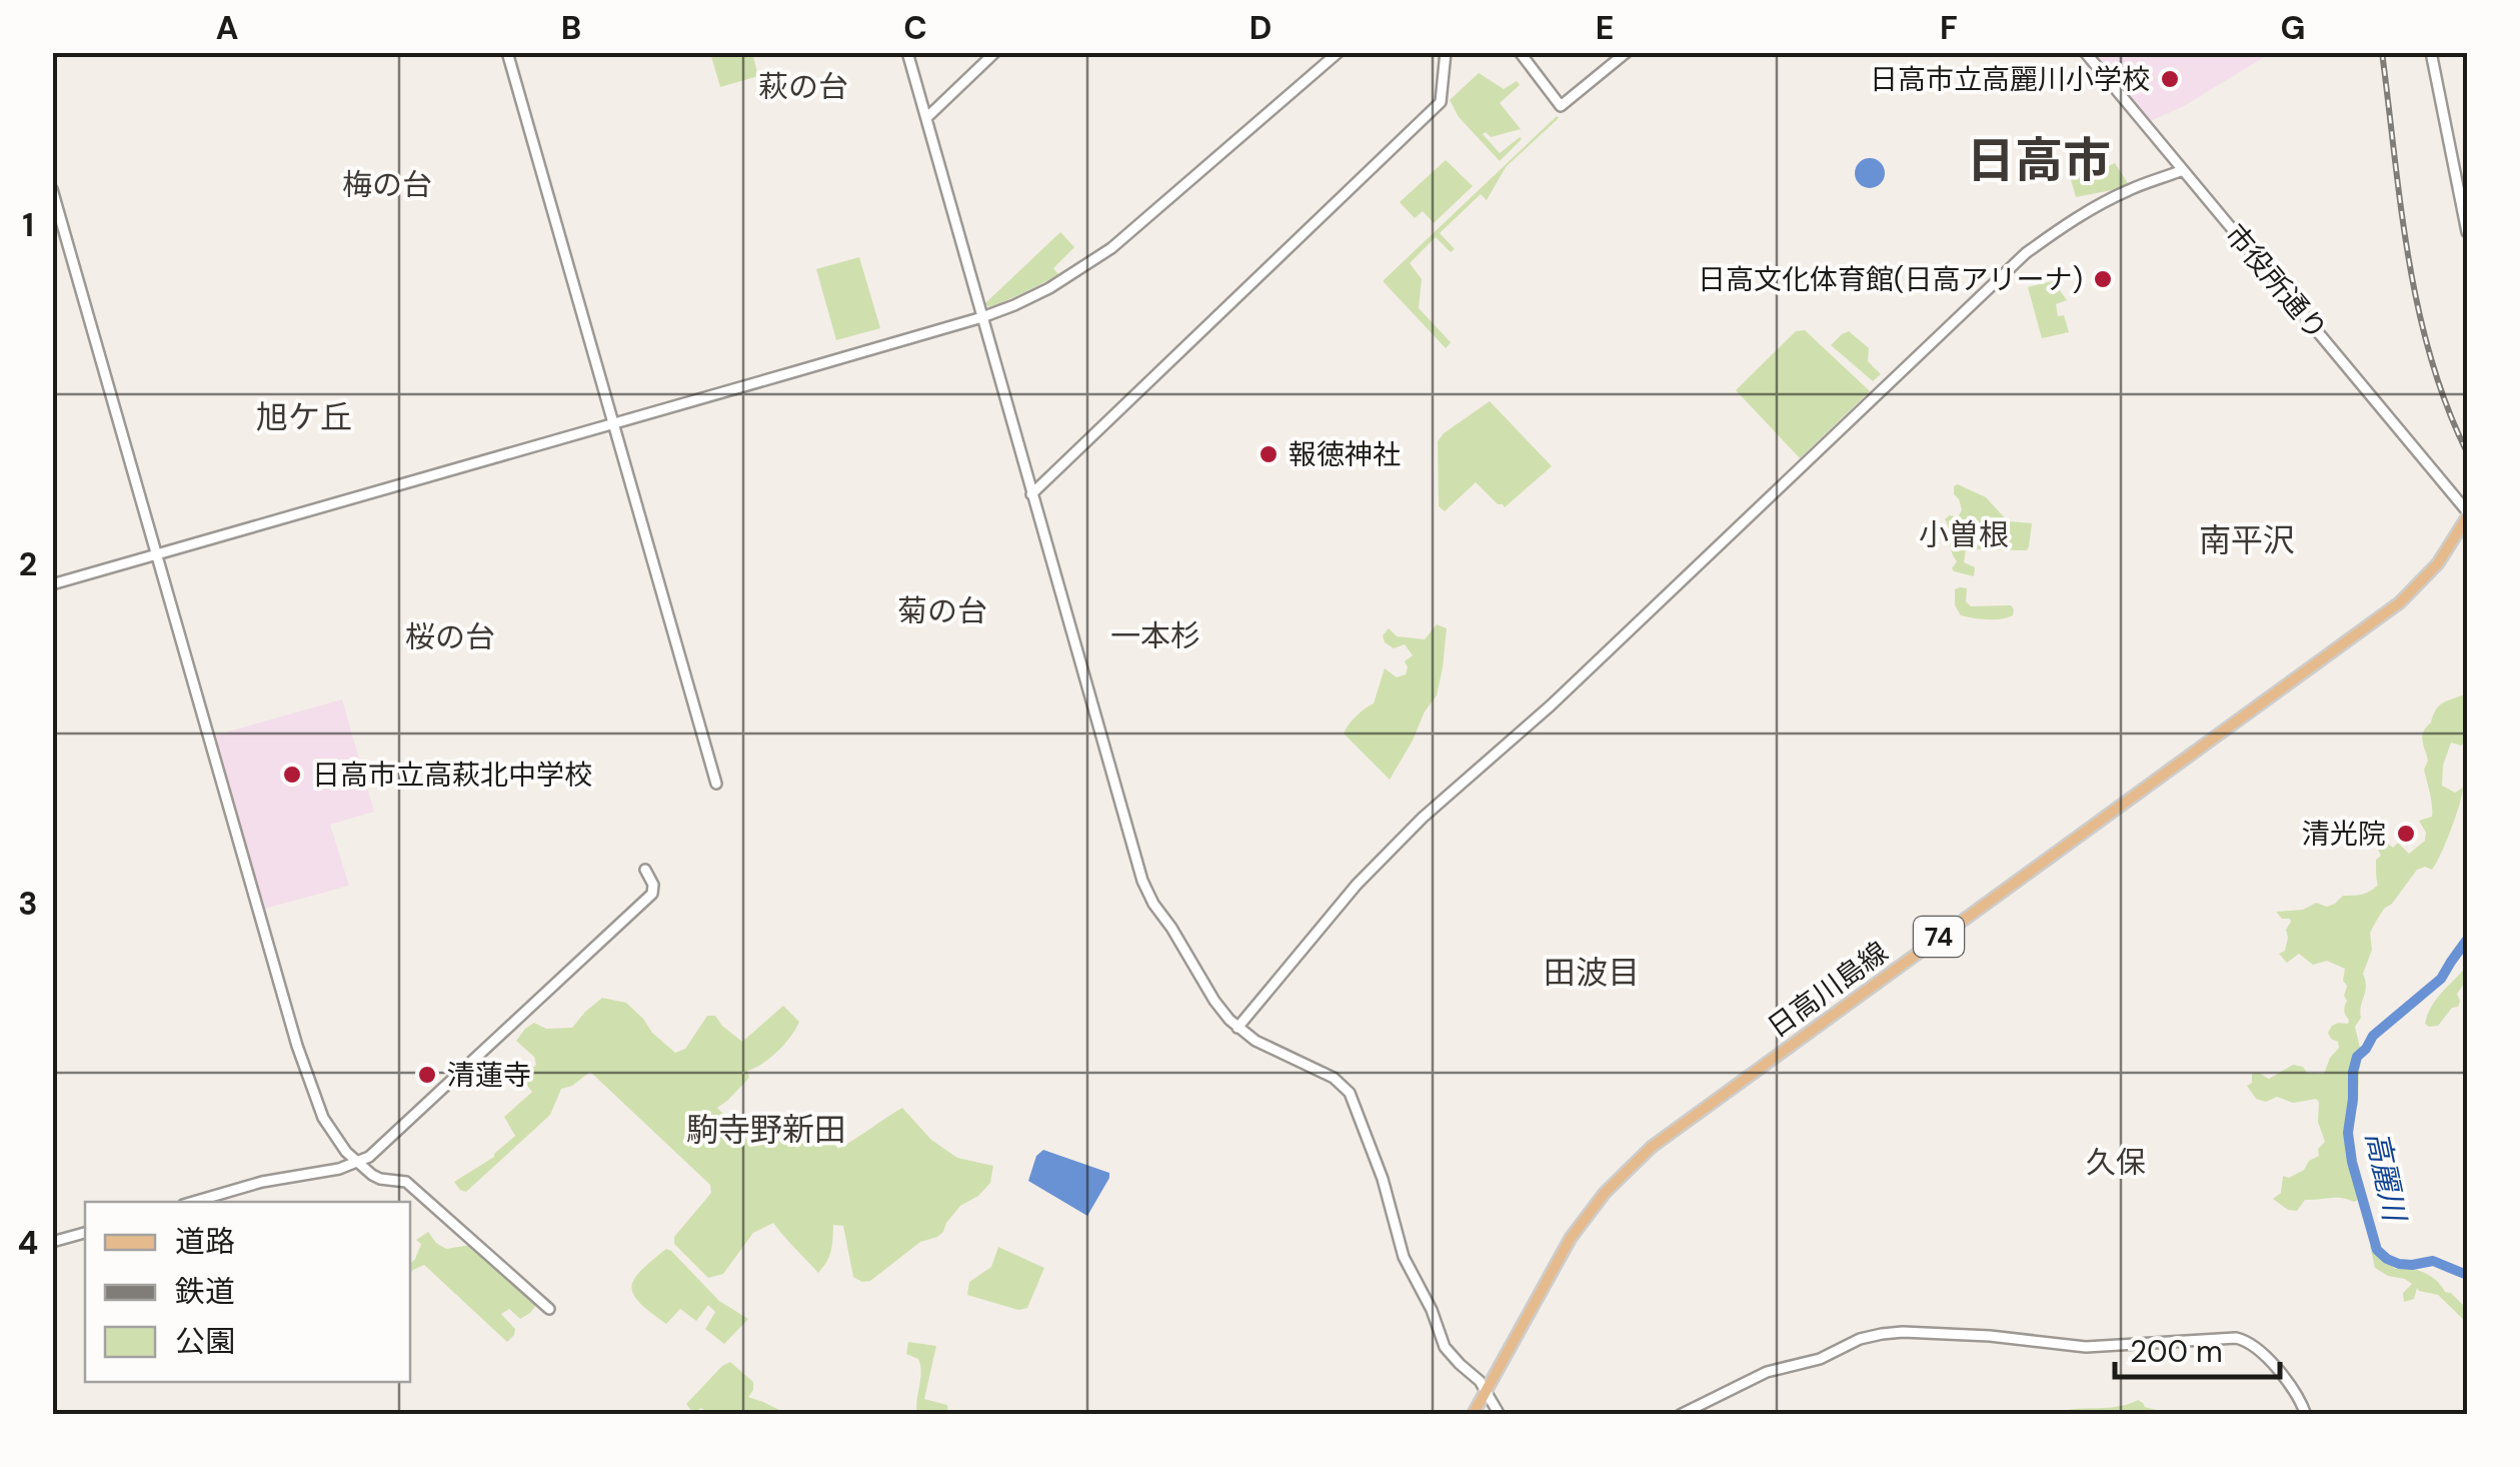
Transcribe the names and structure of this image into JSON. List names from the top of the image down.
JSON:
{
  "streets": {
    "main road": ["74", "日高川島線"],
    "street": ["市役所通り"]
  },
  "crossings": [
    ["市役所通り", "日高川島線"]
  ],
  "districts": [
    "萩の台",
    "日高市",
    "梅の台",
    "旭ケ丘",
    "小曽根",
    "南平沢",
    "菊の台",
    "一本杉",
    "桜の台",
    "田波目",
    "駒寺野新田",
    "久保"
  ],
  "water": ["高麗川"],
  "places": [
    "日高市立高麗川小学校",
    "日高文化体育館(日高アリーナ)",
    "報徳神社",
    "日高市立高萩北中学校",
    "清光院",
    "清蓮寺"
  ],
  "legend": ["道路", "鉄道", "公園"],
  "scale_bar": "200 m",
  "grid": {
    "columns": [
      "A",
      "B",
      "C",
      "D",
      "E",
      "F",
      "G"
    ],
    "rows": [
      "1",
      "2",
      "3",
      "4"
    ]
  }
}
